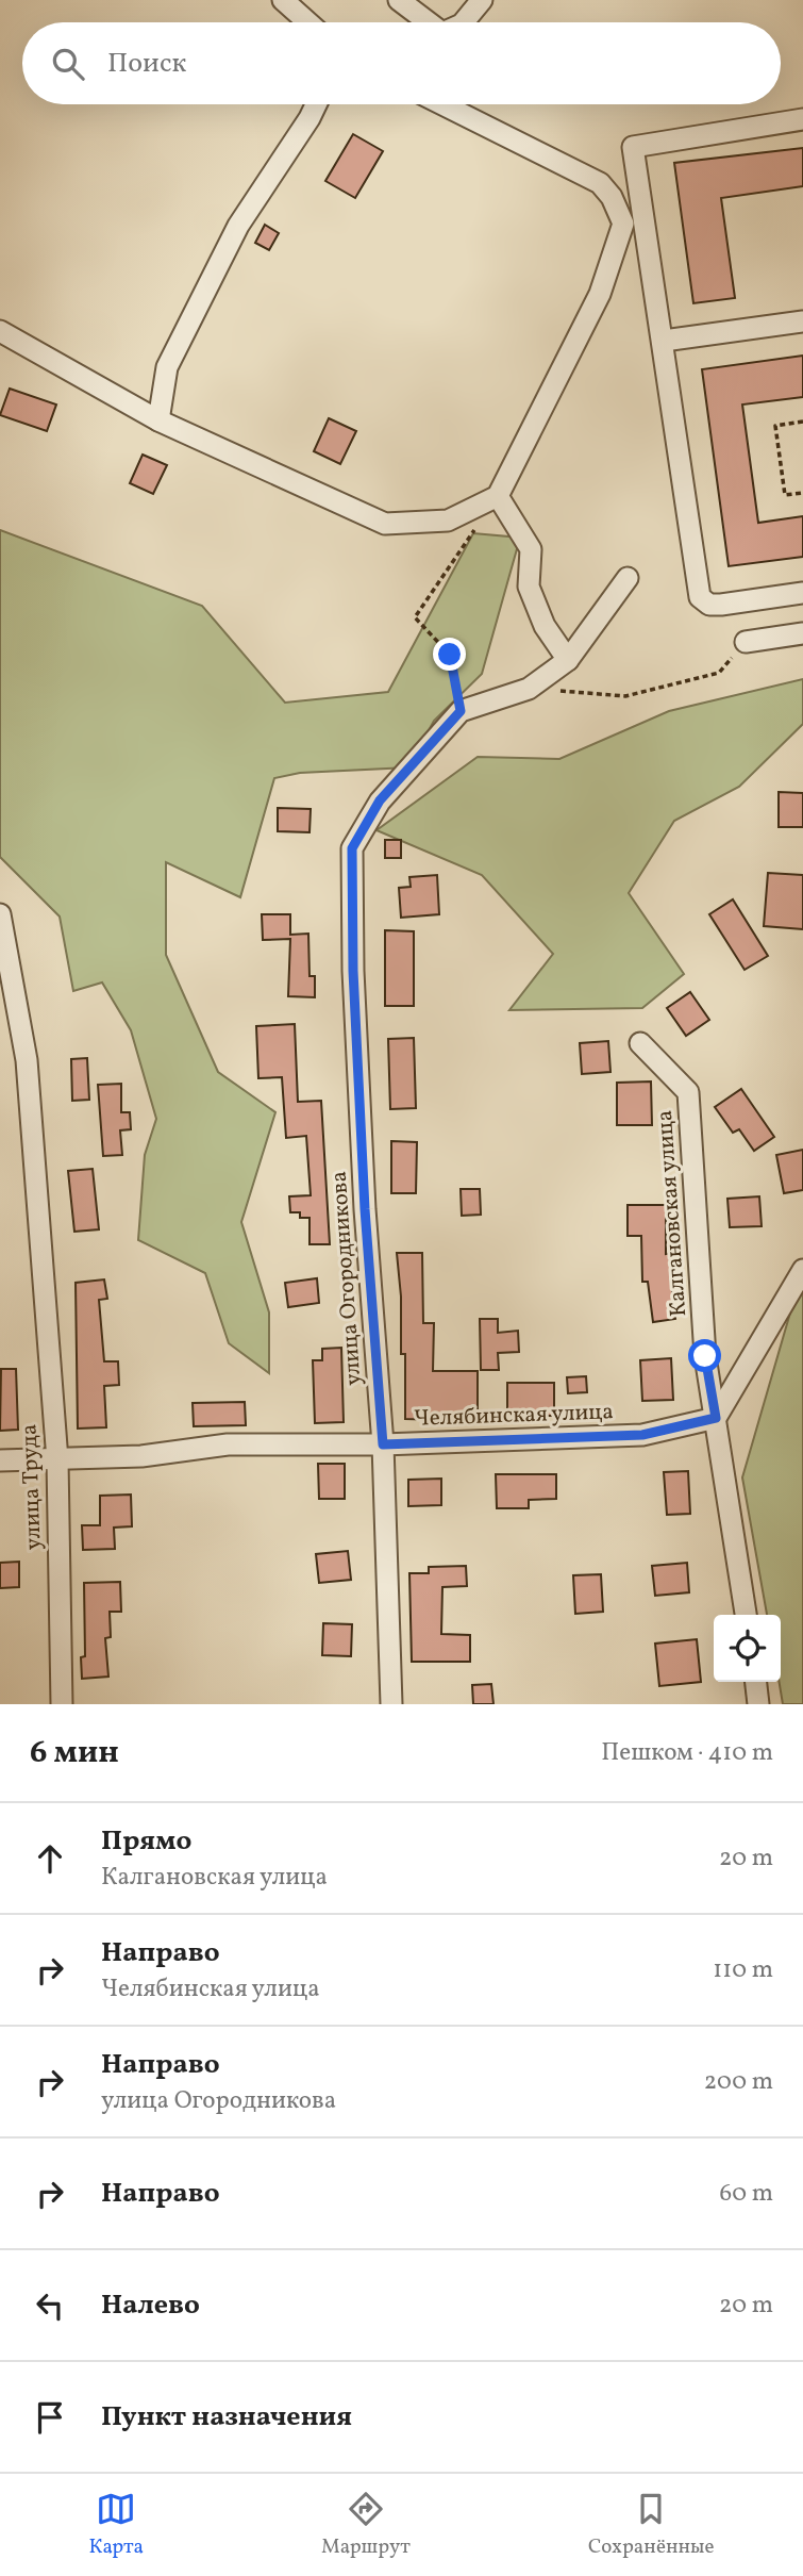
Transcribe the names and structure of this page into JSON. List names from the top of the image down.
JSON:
{
  "streets": {
    "street": [
      "Калгановская улица",
      "улица Огородникова",
      "Челябинская улица",
      "улица Труда"
    ]
  },
  "crossings": [
    ["Калгановская улица", "Челябинская улица"],
    ["улица Огородникова", "Челябинская улица"],
    ["Челябинская улица", "улица Труда"]
  ],
  "page": {
    "search": "Поиск",
    "heading": ["6 мин", "Пешком · 410 m"],
    "list": [
      ["Прямо", "Калгановская улица", "20 m"],
      ["Направо", "Челябинская улица", "110 m"],
      ["Направо", "улица Огородникова", "200 m"],
      ["Направо", "60 m"],
      ["Налево", "20 m"],
      "Пункт назначения"
    ],
    "nav": ["Карта", "Маршрут", "Сохранённые"]
  }
}
